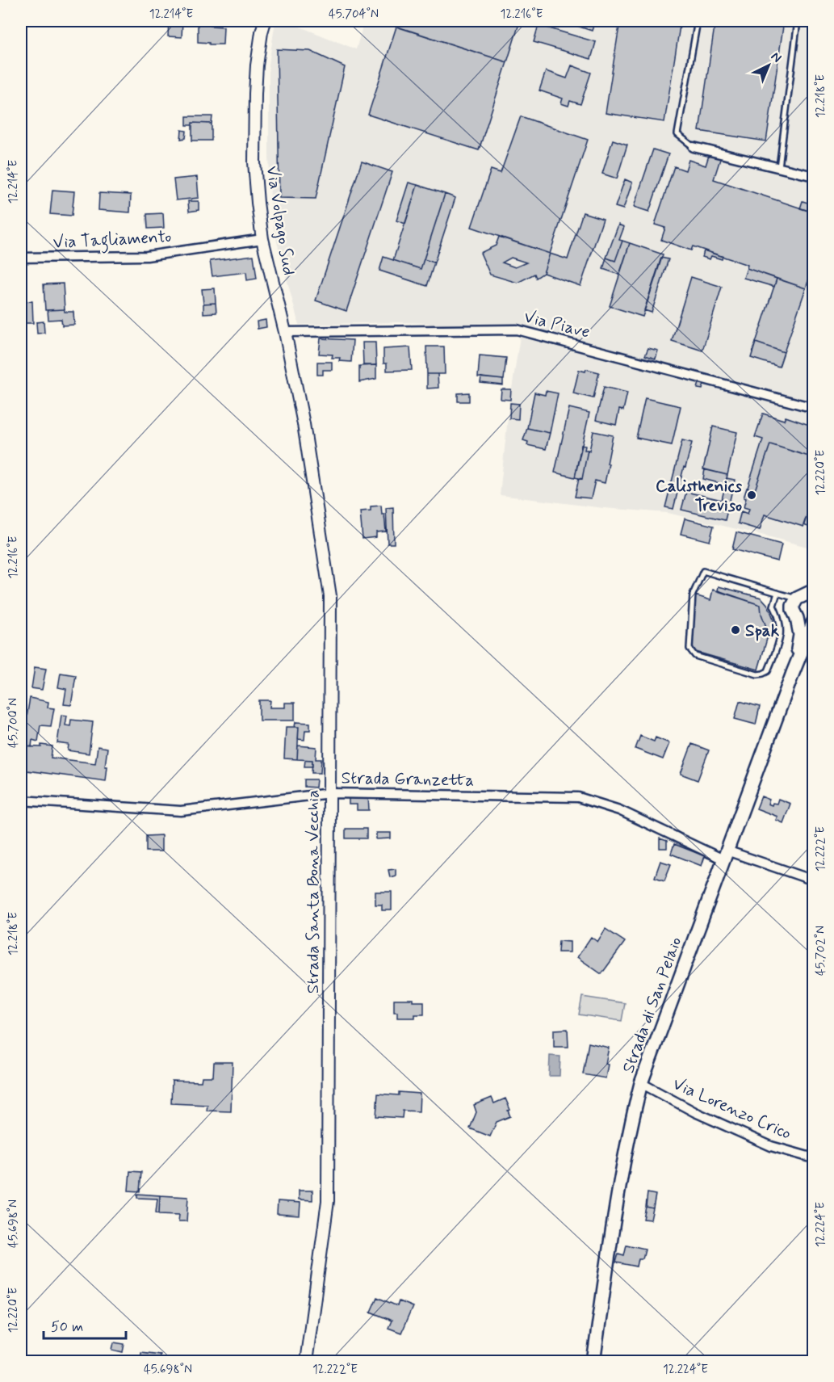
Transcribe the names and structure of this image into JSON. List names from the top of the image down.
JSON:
{
  "streets": {
    "main road": ["Strada di San Pelaio"],
    "street": [
      "Via Volpago Sud",
      "Via Tagliamento",
      "Via Piave",
      "Strada Granzetta",
      "Strada Santa Bona Vecchia",
      "Via Lorenzo Crico"
    ]
  },
  "crossings": [
    ["Via Volpago Sud", "Via Tagliamento"],
    ["Via Volpago Sud", "Via Piave"],
    ["Via Volpago Sud", "Strada Santa Bona Vecchia"],
    ["Strada Granzetta", "Strada Santa Bona Vecchia"],
    ["Strada Granzetta", "Strada di San Pelaio"],
    ["Strada di San Pelaio", "Via Lorenzo Crico"]
  ],
  "places": ["Calisthenics Treviso", "Spak"],
  "scale_bar": "50 m",
  "north": "top right",
  "coordinates": [
    "12.214°E",
    "45.704°N",
    "12.216°E",
    "12.218°E",
    "12.220°E",
    "45.700°N",
    "12.222°E",
    "45.702°N",
    "45.698°N",
    "12.224°E"
  ]
}
